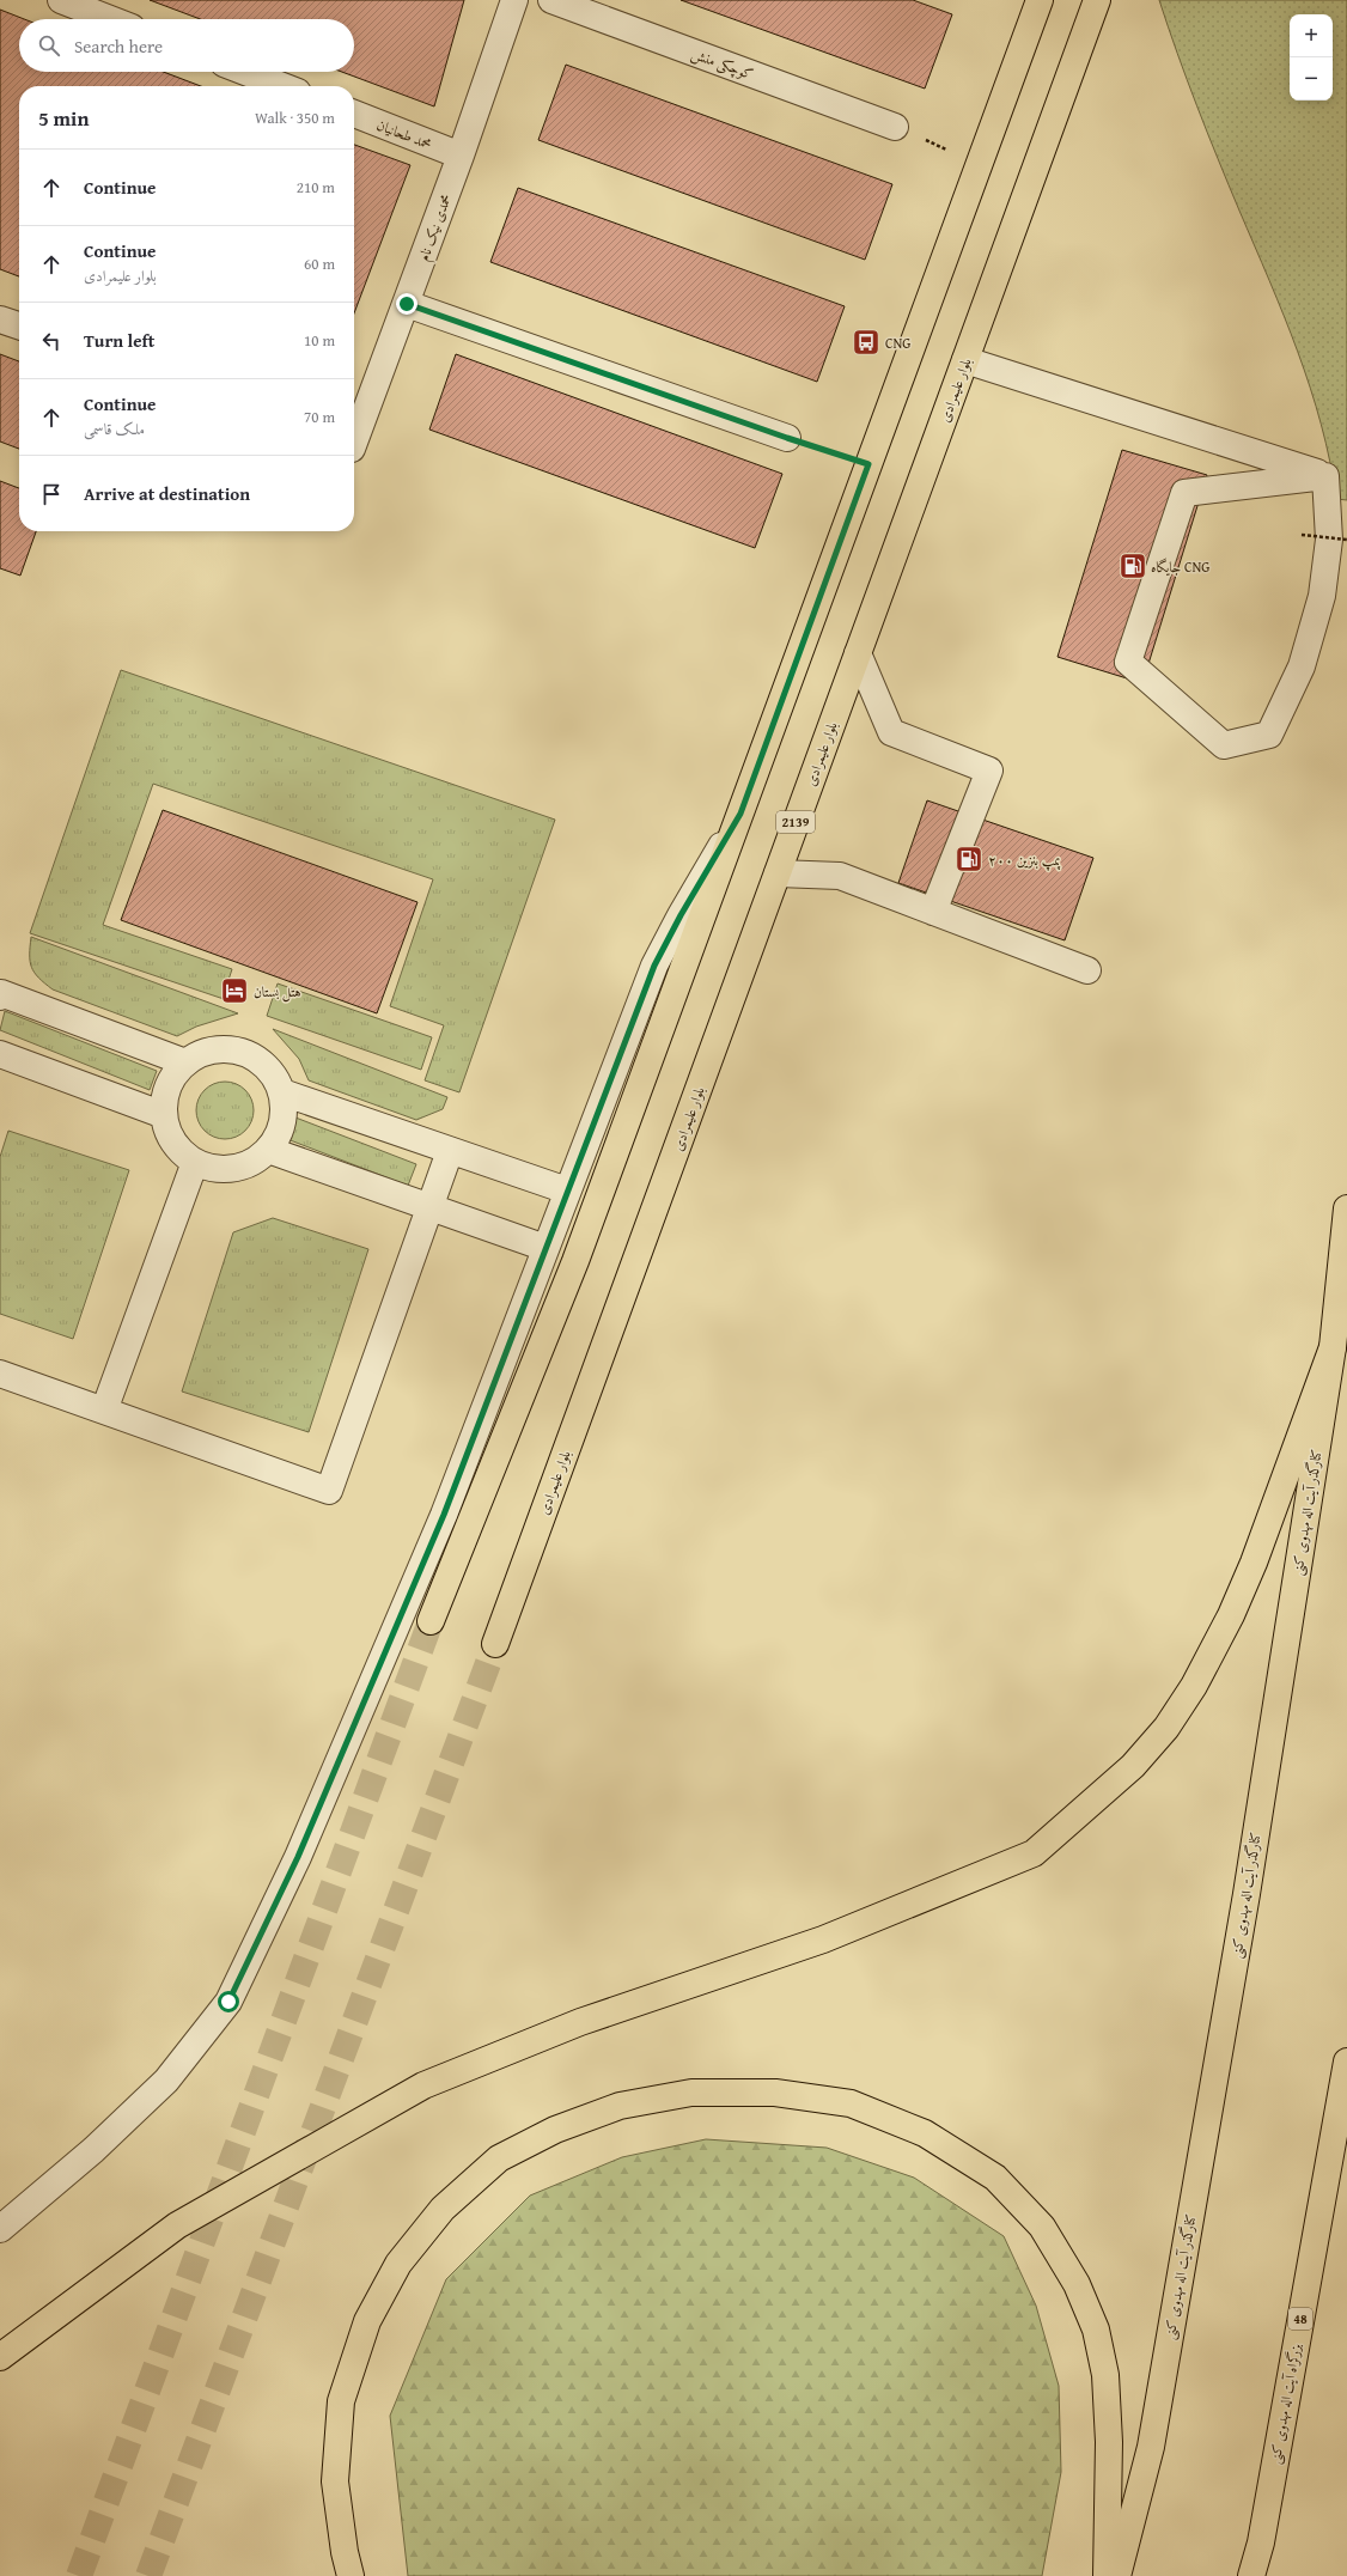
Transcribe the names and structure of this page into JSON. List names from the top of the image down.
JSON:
{
  "streets": {
    "main road": [
      "بلوار علیمرادی",
      "2139",
      "کنارگذر آیت اله مهدوی کنی",
      "48",
      "بزرگراه آیت اله مهدوی کنی"
    ],
    "street": ["کوچکی منش", "محمد طحانیان", "محمدی نیک نام"]
  },
  "crossings": [
    ["محمد طحانیان", "محمدی نیک نام"]
  ],
  "places": {
    "bus stop": ["CNG"],
    "fuel station": ["جایگاه CNG", "پمپ بنزین ۲۰۰"],
    "hotel": ["هتل بستان"]
  },
  "page": {
    "map_buttons": ["+", "−"],
    "search": "Search here",
    "heading": ["5 min", "Walk · 350 m"],
    "list": [
      ["Continue", "210 m"],
      ["Continue", "بلوار علیمرادی", "60 m"],
      ["Turn left", "10 m"],
      ["Continue", "ملک قاسمی", "70 m"],
      "Arrive at destination"
    ]
  }
}
